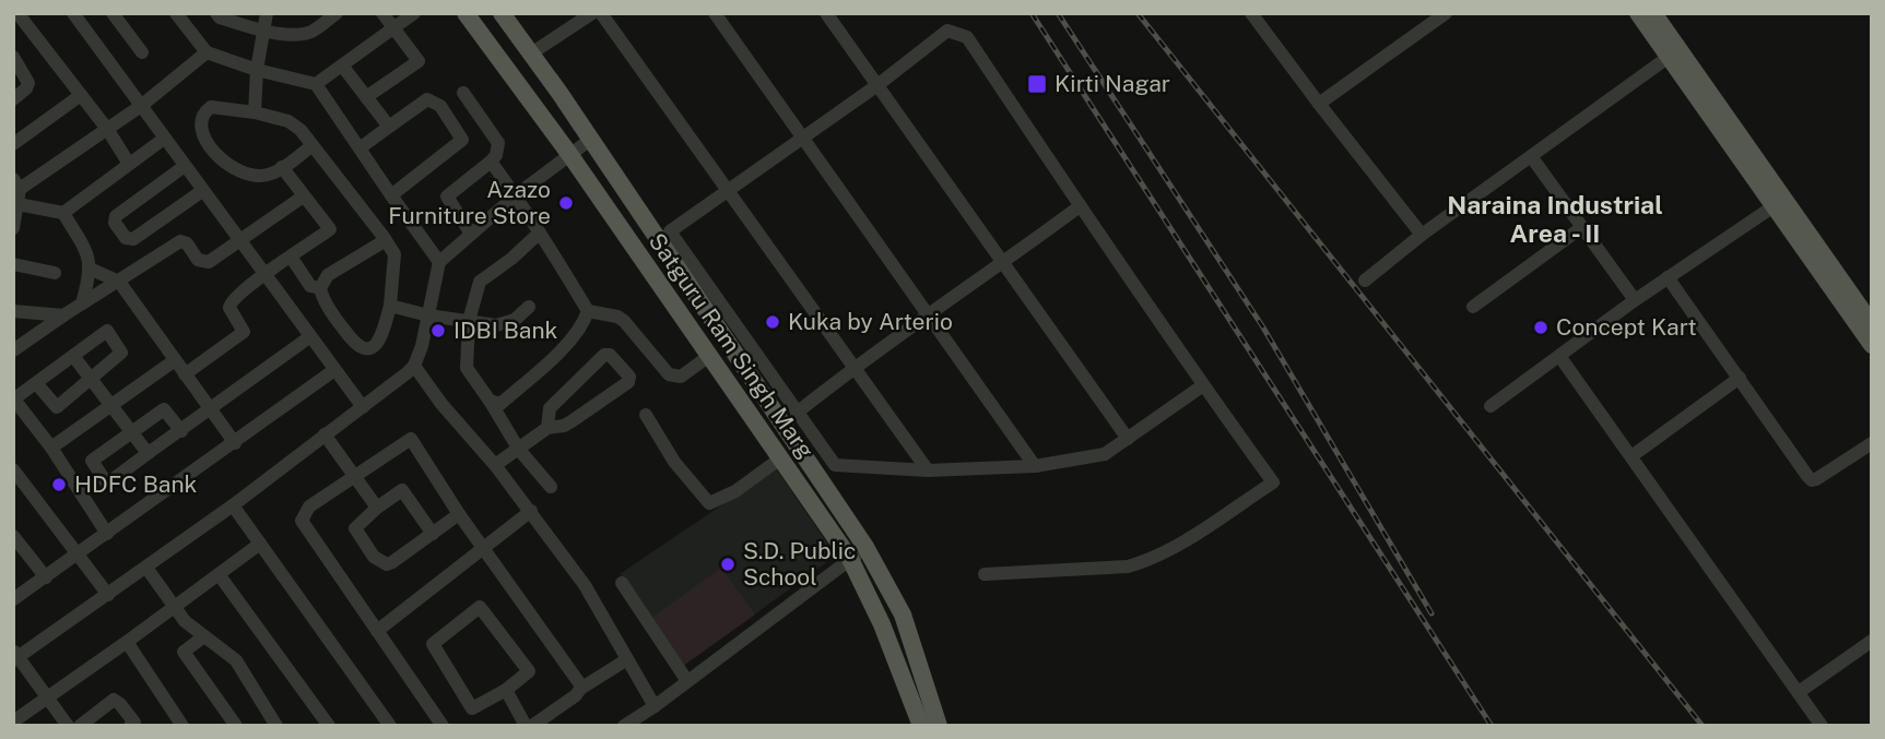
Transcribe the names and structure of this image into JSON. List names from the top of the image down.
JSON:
{
  "streets": {
    "main road": ["Satguru Ram Singh Marg"]
  },
  "districts": ["Naraina Industrial Area - II"],
  "places": {
    "transit": ["Kirti Nagar"],
    "other": [
      "Azazo Furniture Store",
      "Kuka by Arterio",
      "Concept Kart",
      "IDBI Bank",
      "HDFC Bank",
      "S.D. Public School"
    ]
  }
}
